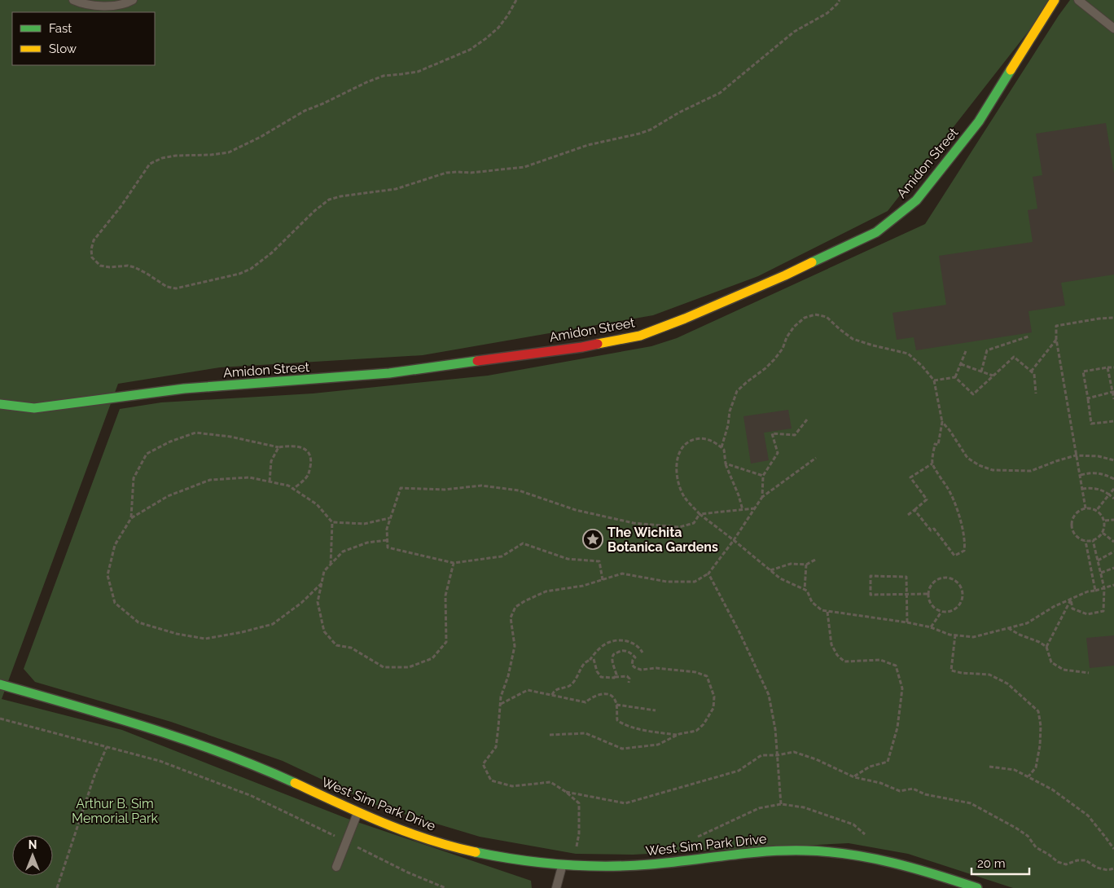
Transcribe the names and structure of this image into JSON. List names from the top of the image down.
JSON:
{
  "streets": {
    "street": ["Amidon Street", "West Sim Park Drive"]
  },
  "parks": ["Arthur B. Sim Memorial Park"],
  "places": {
    "place": ["The Wichita Botanica Gardens"]
  },
  "legend": ["Fast", "Slow"],
  "scale_bar": "20 m",
  "north": "top"
}
